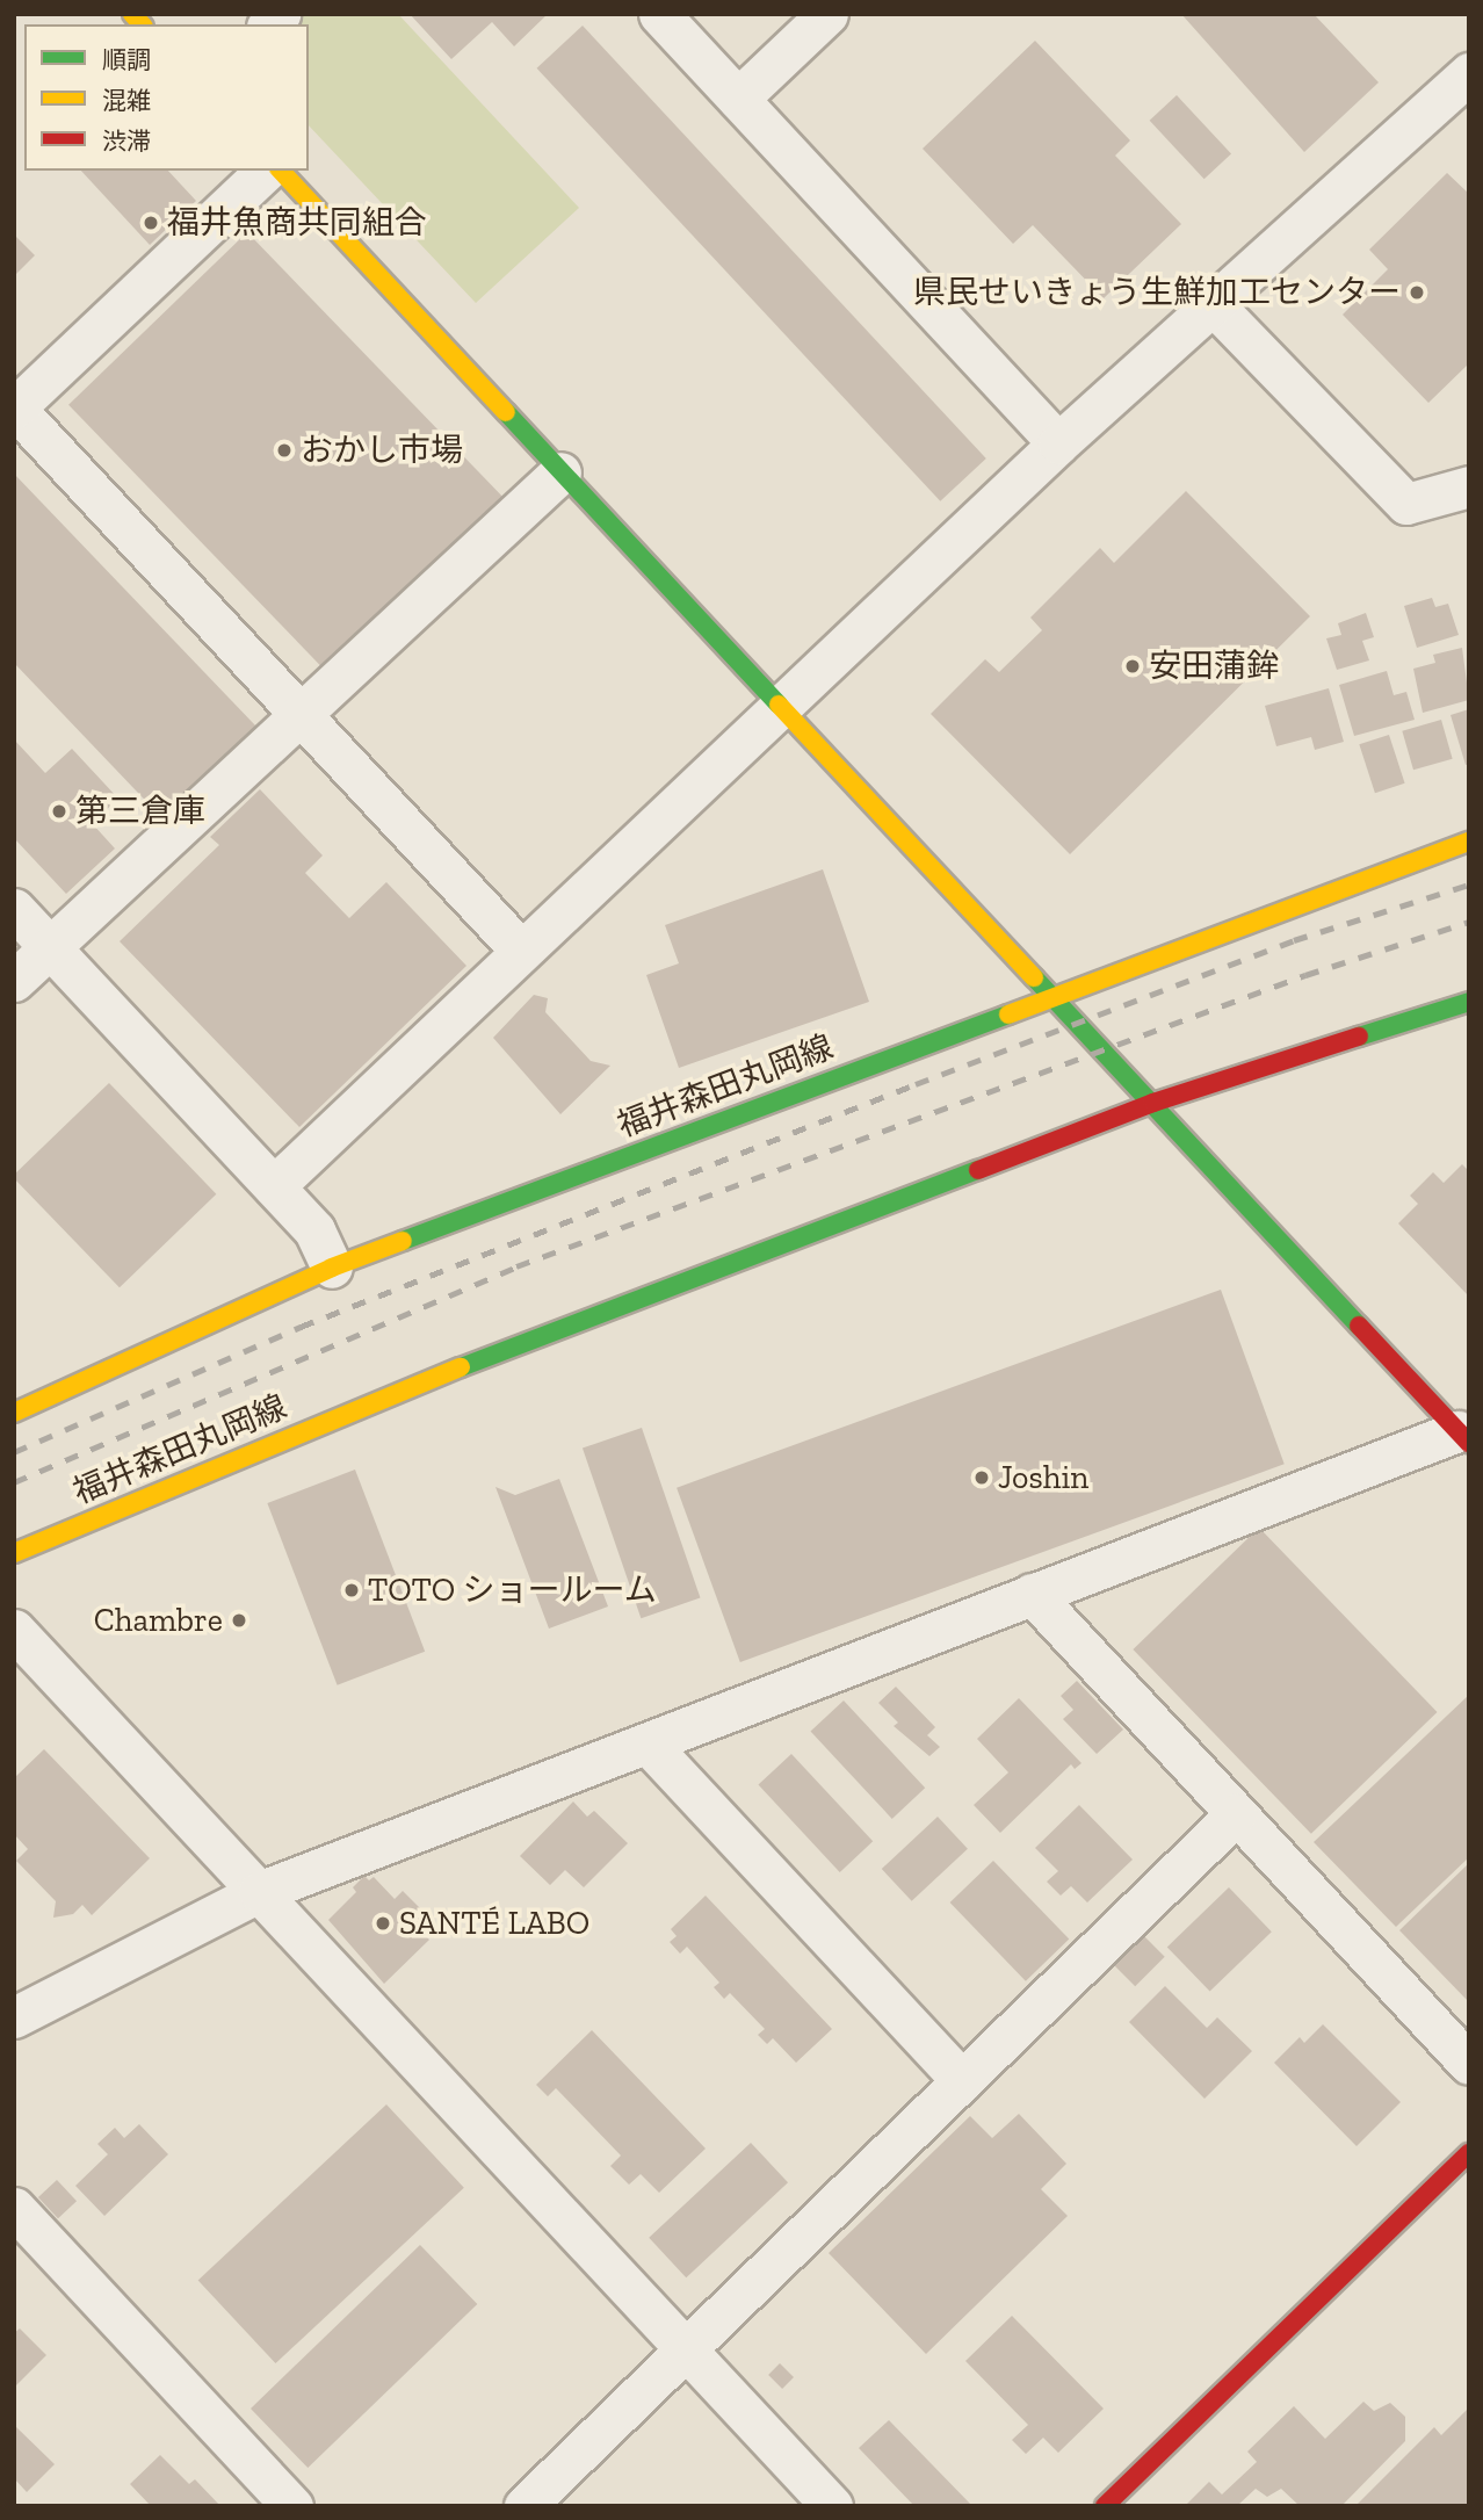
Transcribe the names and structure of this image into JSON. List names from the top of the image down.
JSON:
{
  "streets": {
    "main road": ["福井森田丸岡線"]
  },
  "places": [
    "福井魚商共同組合",
    "県民せいきょう生鮮加工センター",
    "おかし市場",
    "安田蒲鉾",
    "第三倉庫",
    "Joshin",
    "TOTO ショールーム",
    "Chambre",
    "SANTÉ LABO"
  ],
  "legend": ["順調", "混雑", "渋滞"]
}
